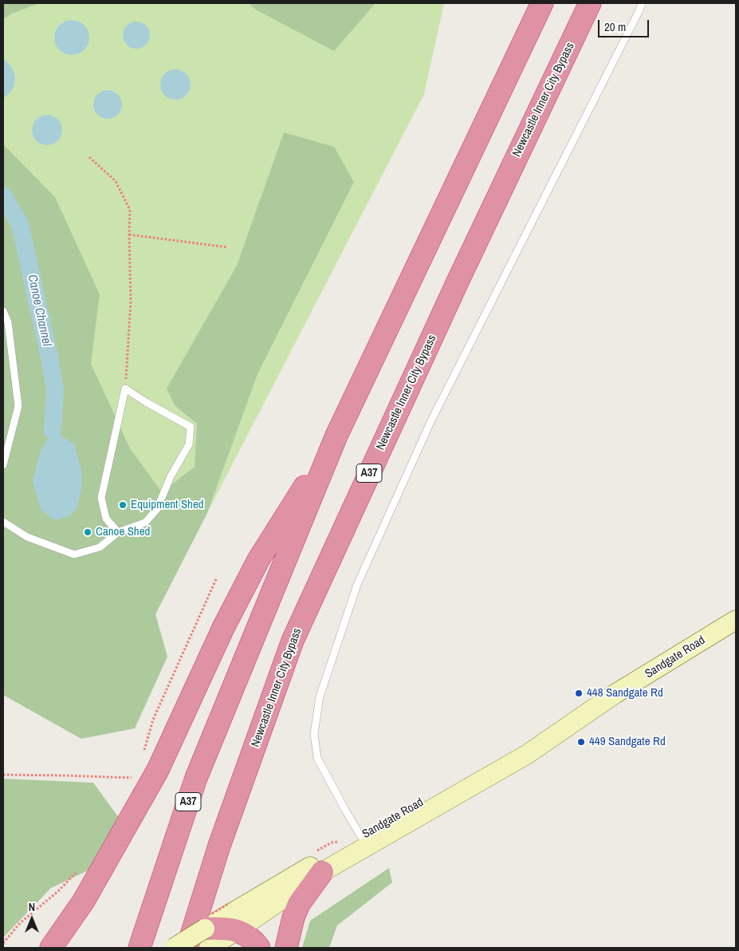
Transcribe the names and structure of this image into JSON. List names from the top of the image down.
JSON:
{
  "streets": {
    "highway": ["Newcastle Inner City Bypass", "A37"],
    "main road": ["Sandgate Road"]
  },
  "water": ["Canoe Channel"],
  "places": [
    "Equipment Shed",
    "Canoe Shed",
    "448 Sandgate Rd",
    "449 Sandgate Rd"
  ],
  "scale_bar": "20 m",
  "north": "top"
}
